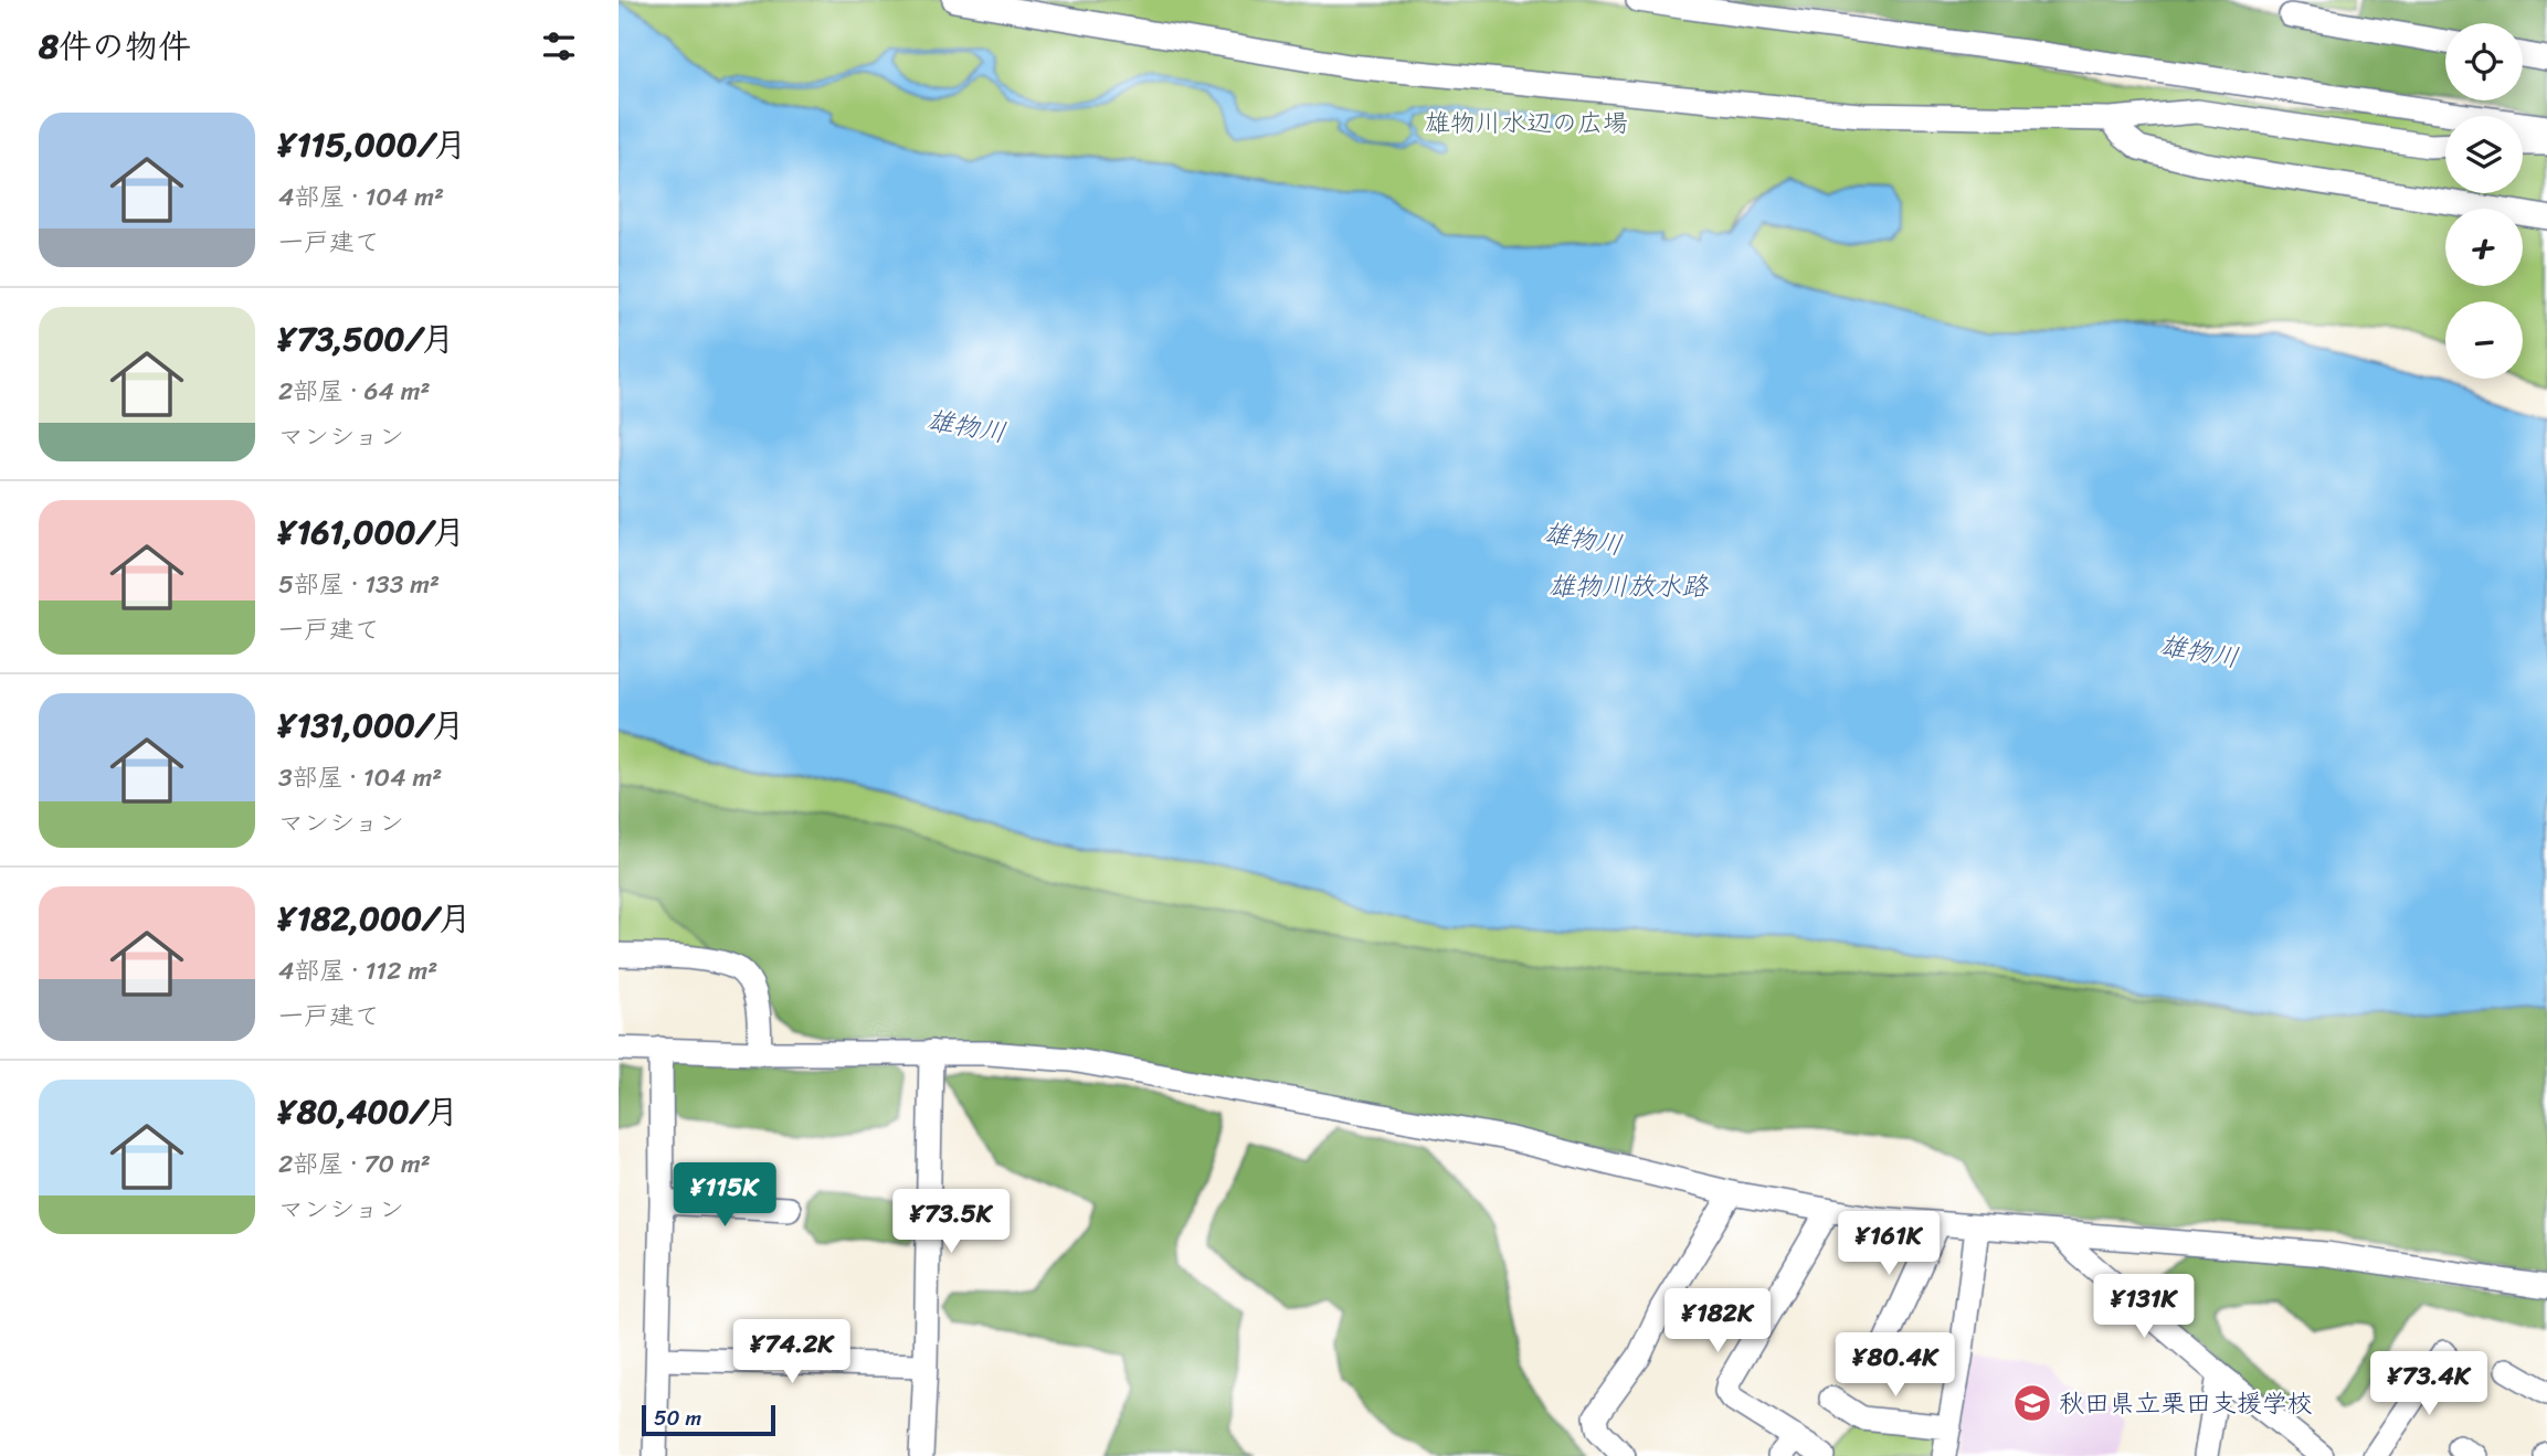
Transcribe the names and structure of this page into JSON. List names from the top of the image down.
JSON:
{
  "water": ["雄物川", "雄物川放水路"],
  "parks": ["雄物川水辺の広場"],
  "places": {
    "school or university": ["秋田県立栗田支援学校"]
  },
  "scale_bar": "50 m",
  "page": {
    "heading": "8件の物件",
    "map_buttons": ["+", "−"],
    "list": [
      {
        "name": "¥115,000/月",
        "note": "4部屋 · 104 m² · 一戸建て"
      },
      {
        "name": "¥73,500/月",
        "note": "2部屋 · 64 m² · マンション"
      },
      {
        "name": "¥161,000/月",
        "note": "5部屋 · 133 m² · 一戸建て"
      },
      {
        "name": "¥131,000/月",
        "note": "3部屋 · 104 m² · マンション"
      },
      {
        "name": "¥182,000/月",
        "note": "4部屋 · 112 m² · 一戸建て"
      },
      {
        "name": "¥80,400/月",
        "note": "2部屋 · 70 m² · マンション"
      }
    ],
    "price": [
      "¥115K",
      "¥73.5K",
      "¥161K",
      "¥131K",
      "¥182K",
      "¥74.2K",
      "¥80.4K",
      "¥73.4K"
    ],
    "scale": "50 m"
  }
}
